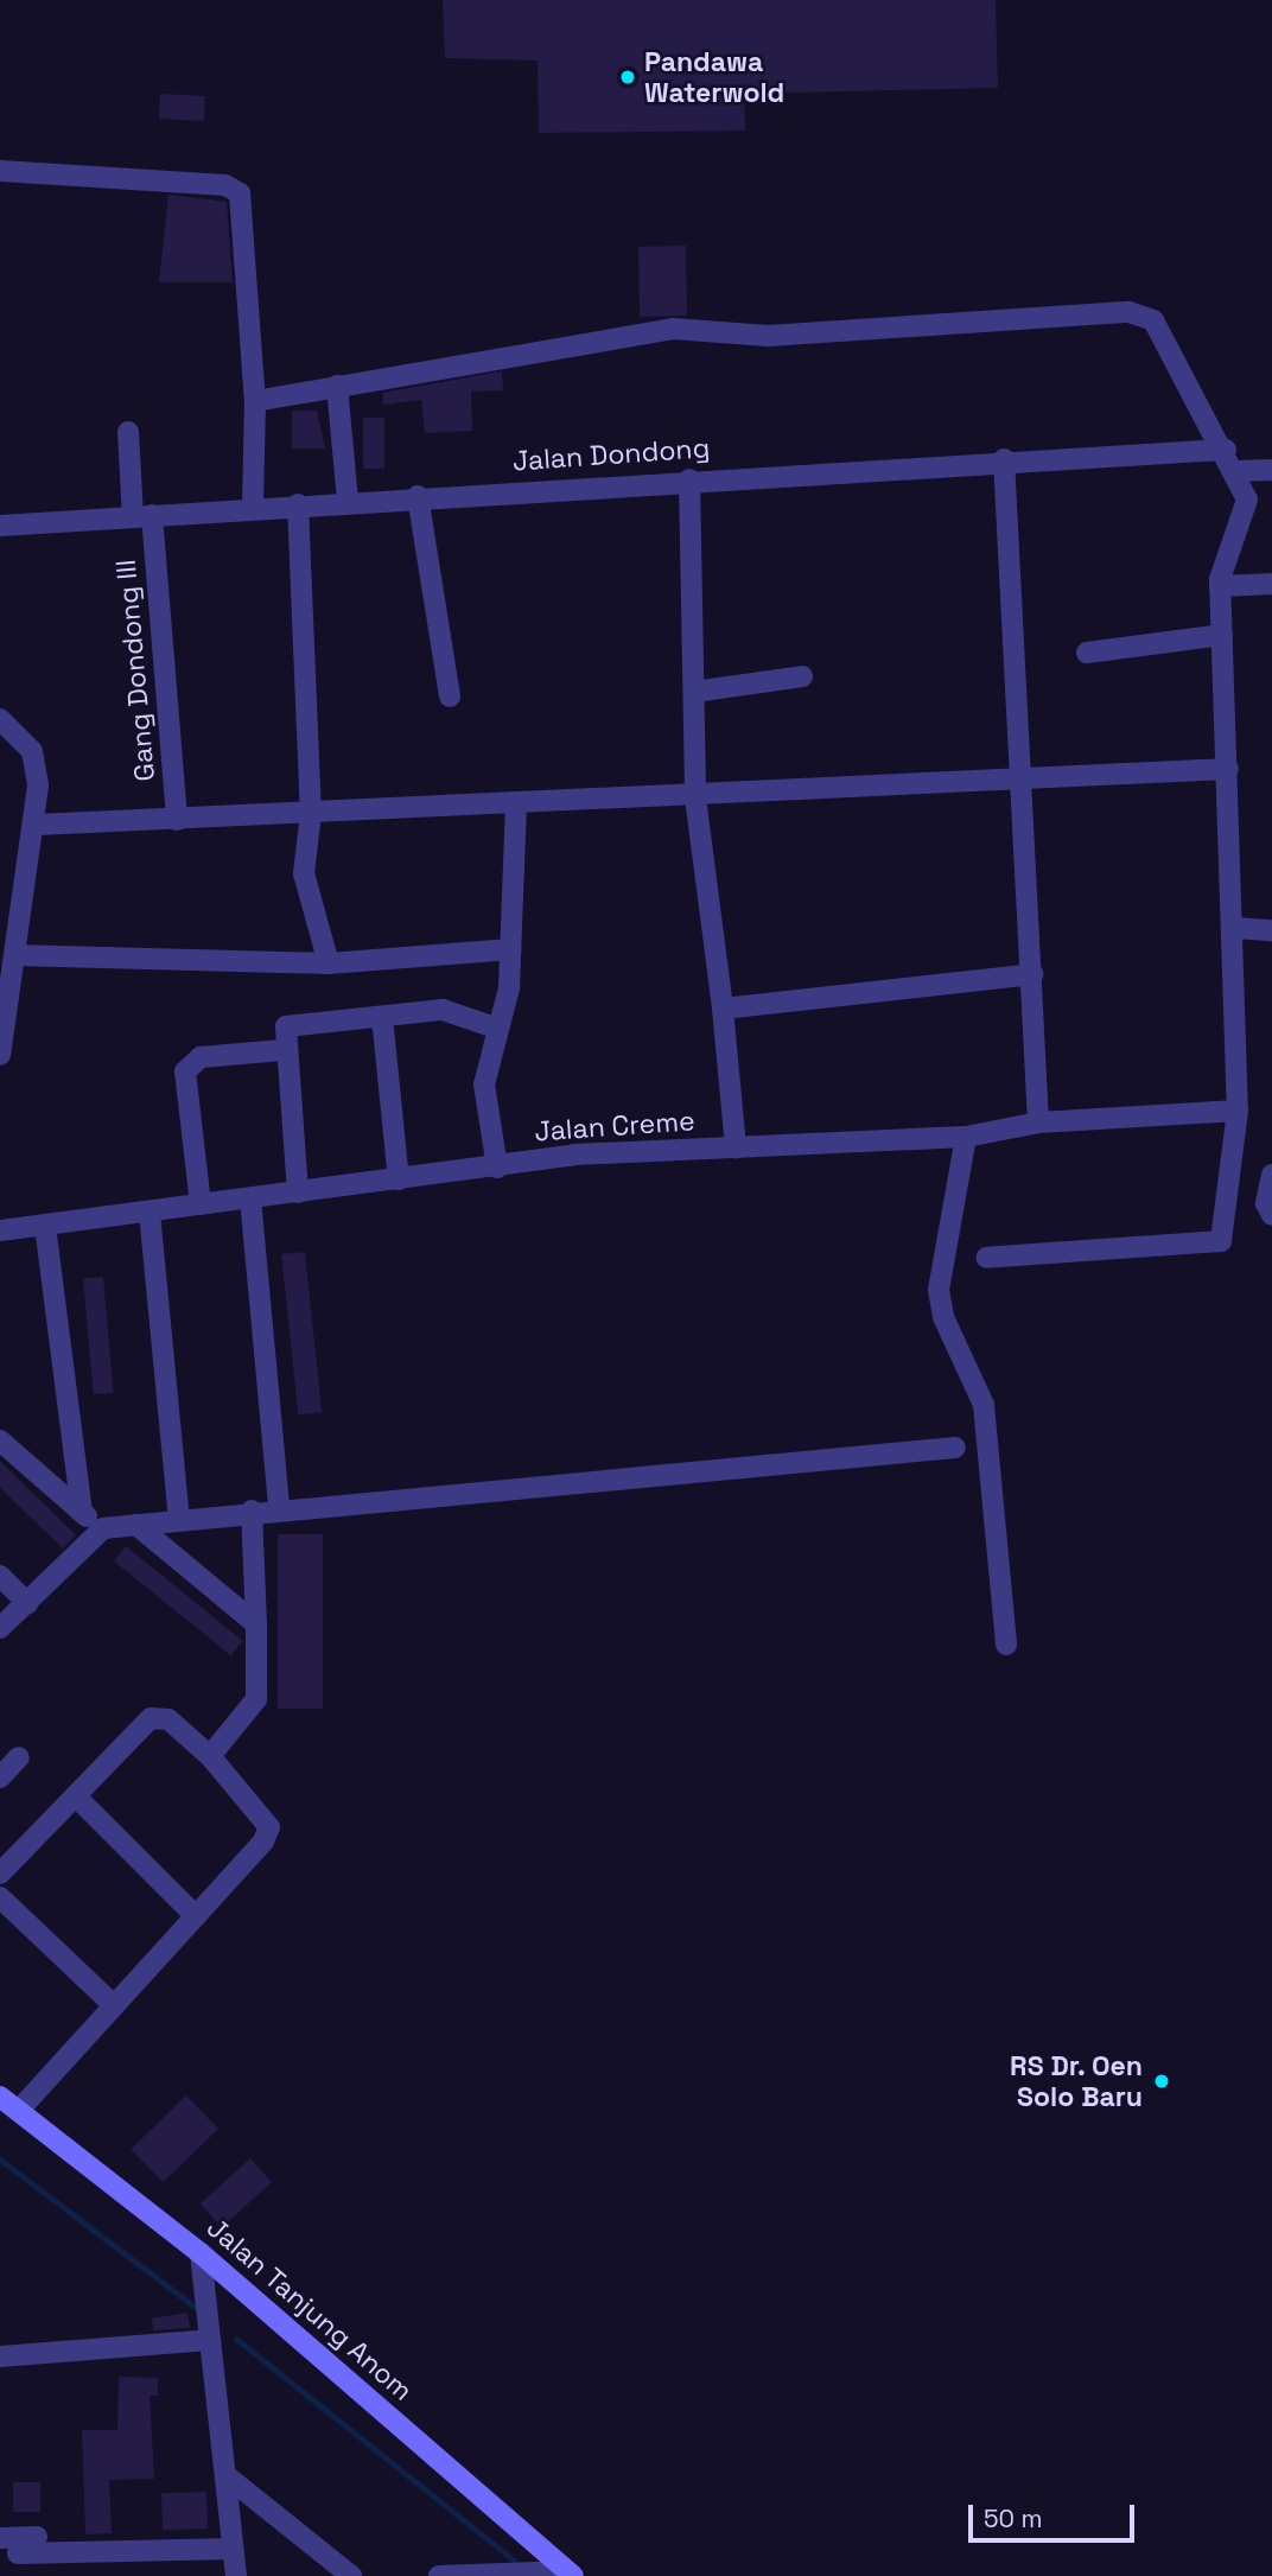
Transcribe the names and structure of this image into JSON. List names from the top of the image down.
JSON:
{
  "streets": {
    "main road": ["Jalan Tanjung Anom"],
    "street": ["Jalan Dondong", "Gang Dondong III", "Jalan Creme"]
  },
  "crossings": [
    ["Jalan Dondong", "Gang Dondong III"]
  ],
  "places": ["Pandawa Waterwold", "RS Dr. Oen Solo Baru"],
  "scale_bar": "50 m"
}
